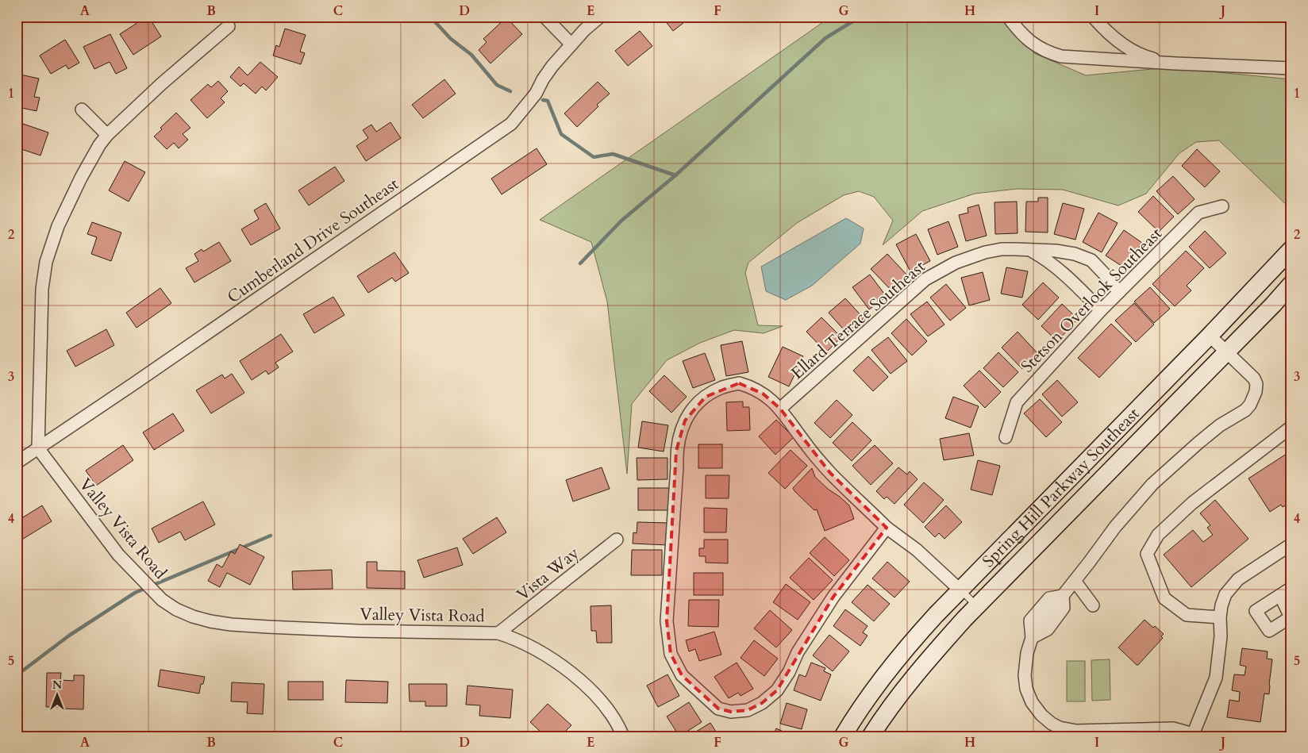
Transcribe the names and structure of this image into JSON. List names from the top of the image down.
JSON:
{
  "streets": {
    "street": [
      "Cumberland Drive Southeast",
      "Stetson Overlook Southeast",
      "Ellard Terrace Southeast",
      "Spring Hill Parkway Southeast",
      "Valley Vista Road",
      "Vista Way"
    ]
  },
  "crossings": [
    ["Cumberland Drive Southeast", "Valley Vista Road"],
    ["Stetson Overlook Southeast", "Ellard Terrace Southeast"],
    ["Valley Vista Road", "Vista Way"]
  ],
  "north": "top",
  "grid": {
    "columns": [
      "A",
      "B",
      "C",
      "D",
      "E",
      "F",
      "G",
      "H",
      "I",
      "J"
    ],
    "rows": [
      "1",
      "2",
      "3",
      "4",
      "5"
    ]
  }
}
